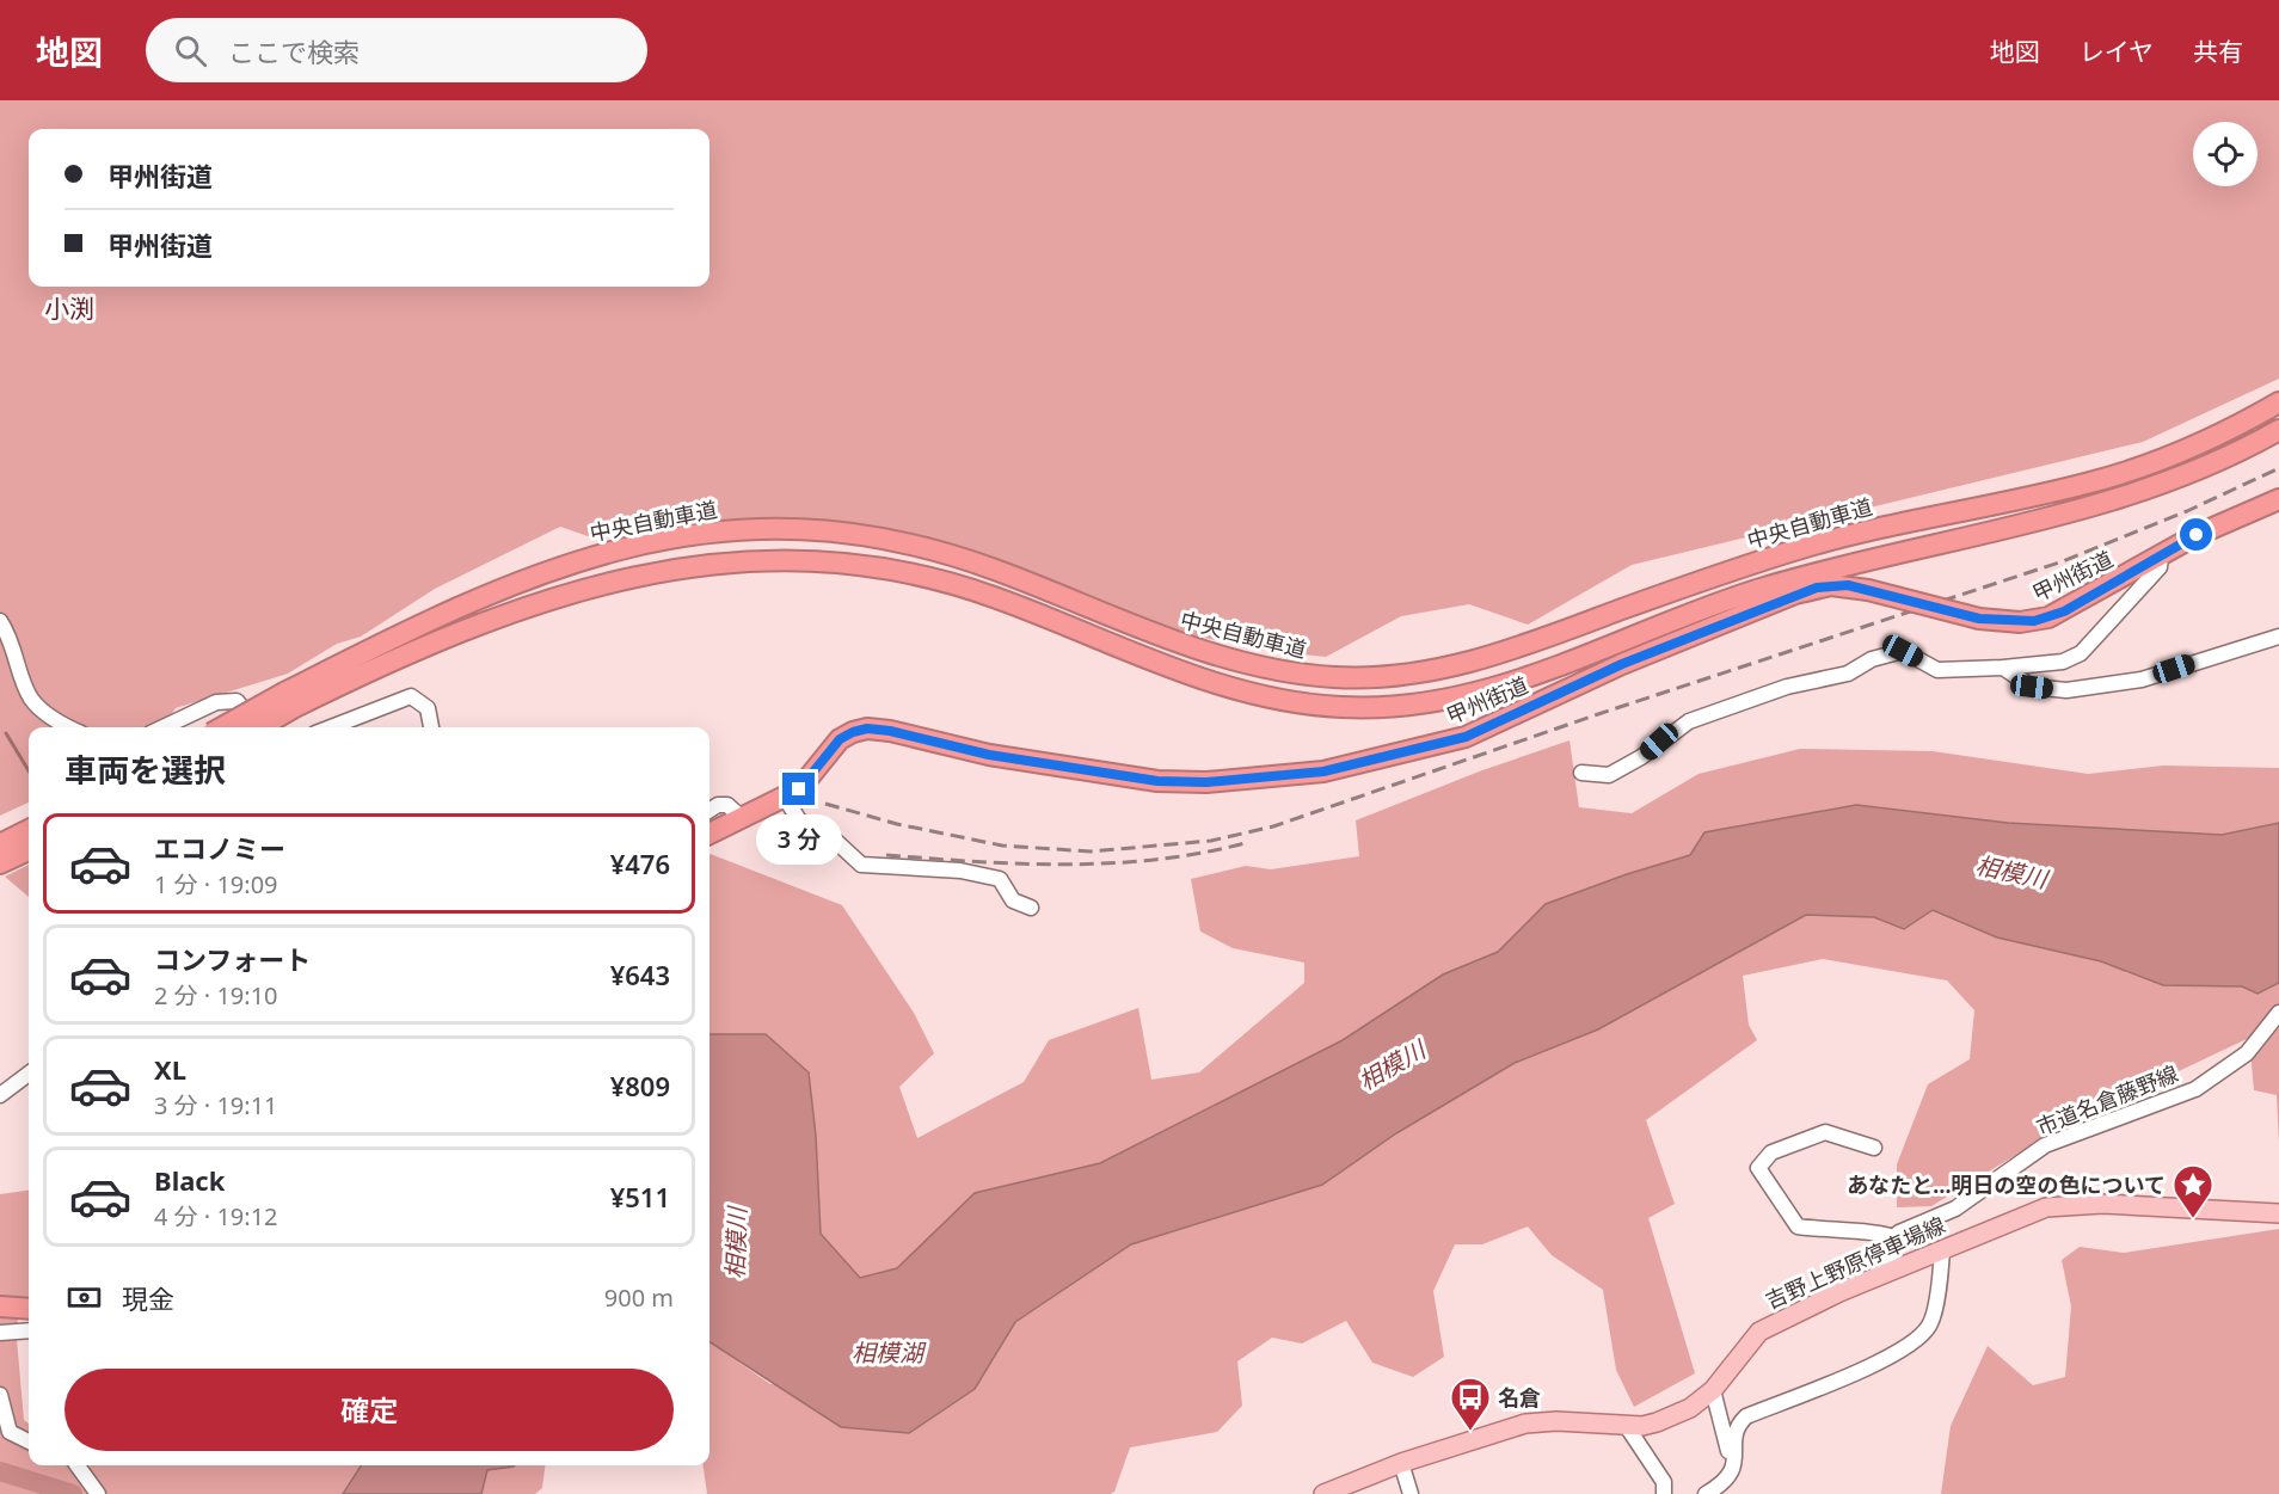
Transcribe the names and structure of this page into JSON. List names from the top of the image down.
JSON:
{
  "streets": {
    "highway": ["中央自動車道", "甲州街道"],
    "main road": ["吉野上野原停車場線"],
    "street": ["市道名倉藤野線"]
  },
  "districts": ["小渕"],
  "water": ["相模川", "相模湖"],
  "places": {
    "place": ["あなたと…明日の空の色について"],
    "bus stop": ["名倉"]
  },
  "page": {
    "header": "地図",
    "search": "ここで検索",
    "nav": ["地図", "レイヤ", "共有"],
    "banner": ["甲州街道", "甲州街道"],
    "heading": "車両を選択",
    "list": [
      {
        "name": "エコノミー",
        "note": "1 分 · 19:09",
        "value": "¥476"
      },
      {
        "name": "コンフォート",
        "note": "2 分 · 19:10",
        "value": "¥643"
      },
      {
        "name": "XL",
        "note": "3 分 · 19:11",
        "value": "¥809"
      },
      {
        "name": "Black",
        "note": "4 分 · 19:12",
        "value": "¥511"
      }
    ],
    "bubble": "3 分",
    "pay": ["現金", "900 m"],
    "buttons": "確定"
  }
}
